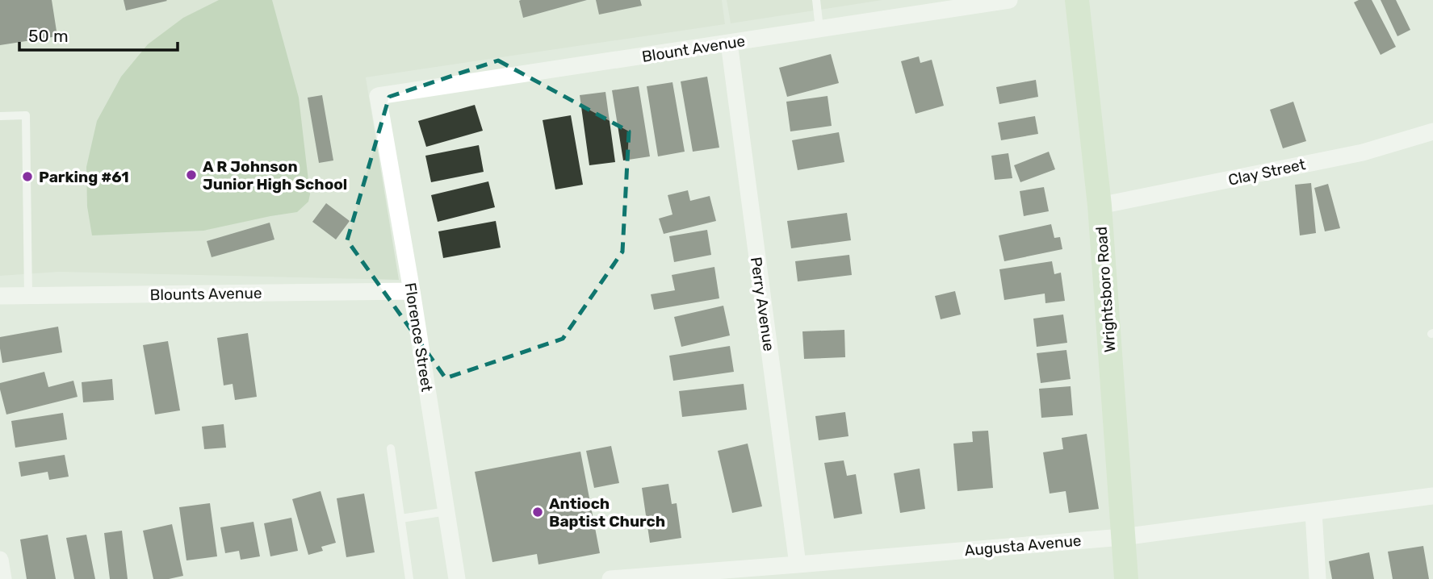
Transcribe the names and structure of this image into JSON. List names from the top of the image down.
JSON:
{
  "streets": {
    "street": [
      "Blount Avenue",
      "Clay Street",
      "Wrightsboro Road",
      "Blounts Avenue",
      "Perry Avenue",
      "Florence Street",
      "Augusta Avenue"
    ]
  },
  "crossings": [
    ["Blount Avenue", "Perry Avenue"],
    ["Blount Avenue", "Florence Street"],
    ["Clay Street", "Wrightsboro Road"],
    ["Wrightsboro Road", "Augusta Avenue"],
    ["Blounts Avenue", "Florence Street"],
    ["Perry Avenue", "Augusta Avenue"]
  ],
  "places": ["A R Johnson Junior High School", "Parking #61", "Antioch Baptist Church"],
  "scale_bar": "50 m"
}
